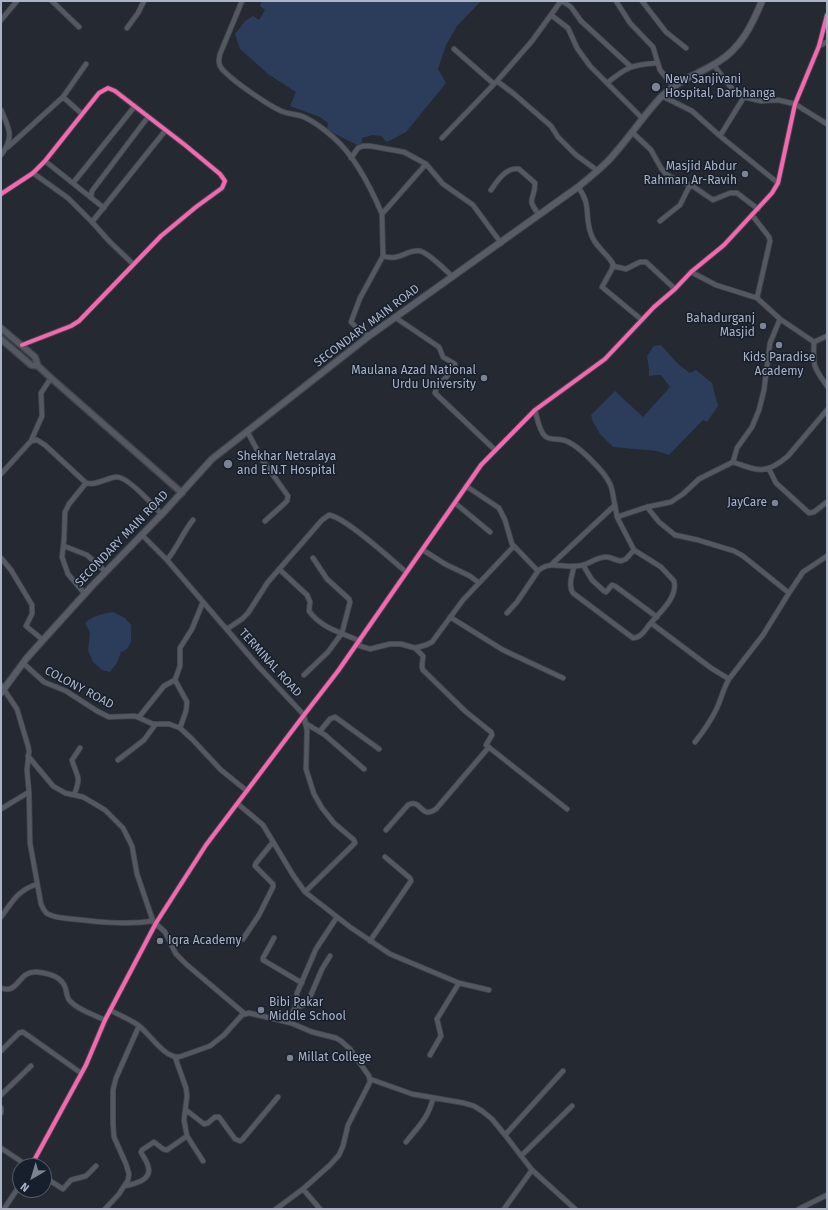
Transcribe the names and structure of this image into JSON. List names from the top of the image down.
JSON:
{
  "streets": {
    "main road": ["SECONDARY MAIN ROAD"],
    "street": ["TERMINAL ROAD", "COLONY ROAD"]
  },
  "crossings": [
    ["SECONDARY MAIN ROAD", "TERMINAL ROAD"],
    ["SECONDARY MAIN ROAD", "COLONY ROAD"]
  ],
  "places": [
    "New Sanjivani Hospital, Darbhanga",
    "Masjid Abdur Rahman Ar-Ravih",
    "Bahadurganj Masjid",
    "Kids Paradise Academy",
    "Maulana Azad National Urdu University",
    "Shekhar Netralaya and E.N.T Hospital",
    "JayCare",
    "Iqra Academy",
    "Bibi Pakar Middle School",
    "Millat College"
  ],
  "north": "bottom left"
}
